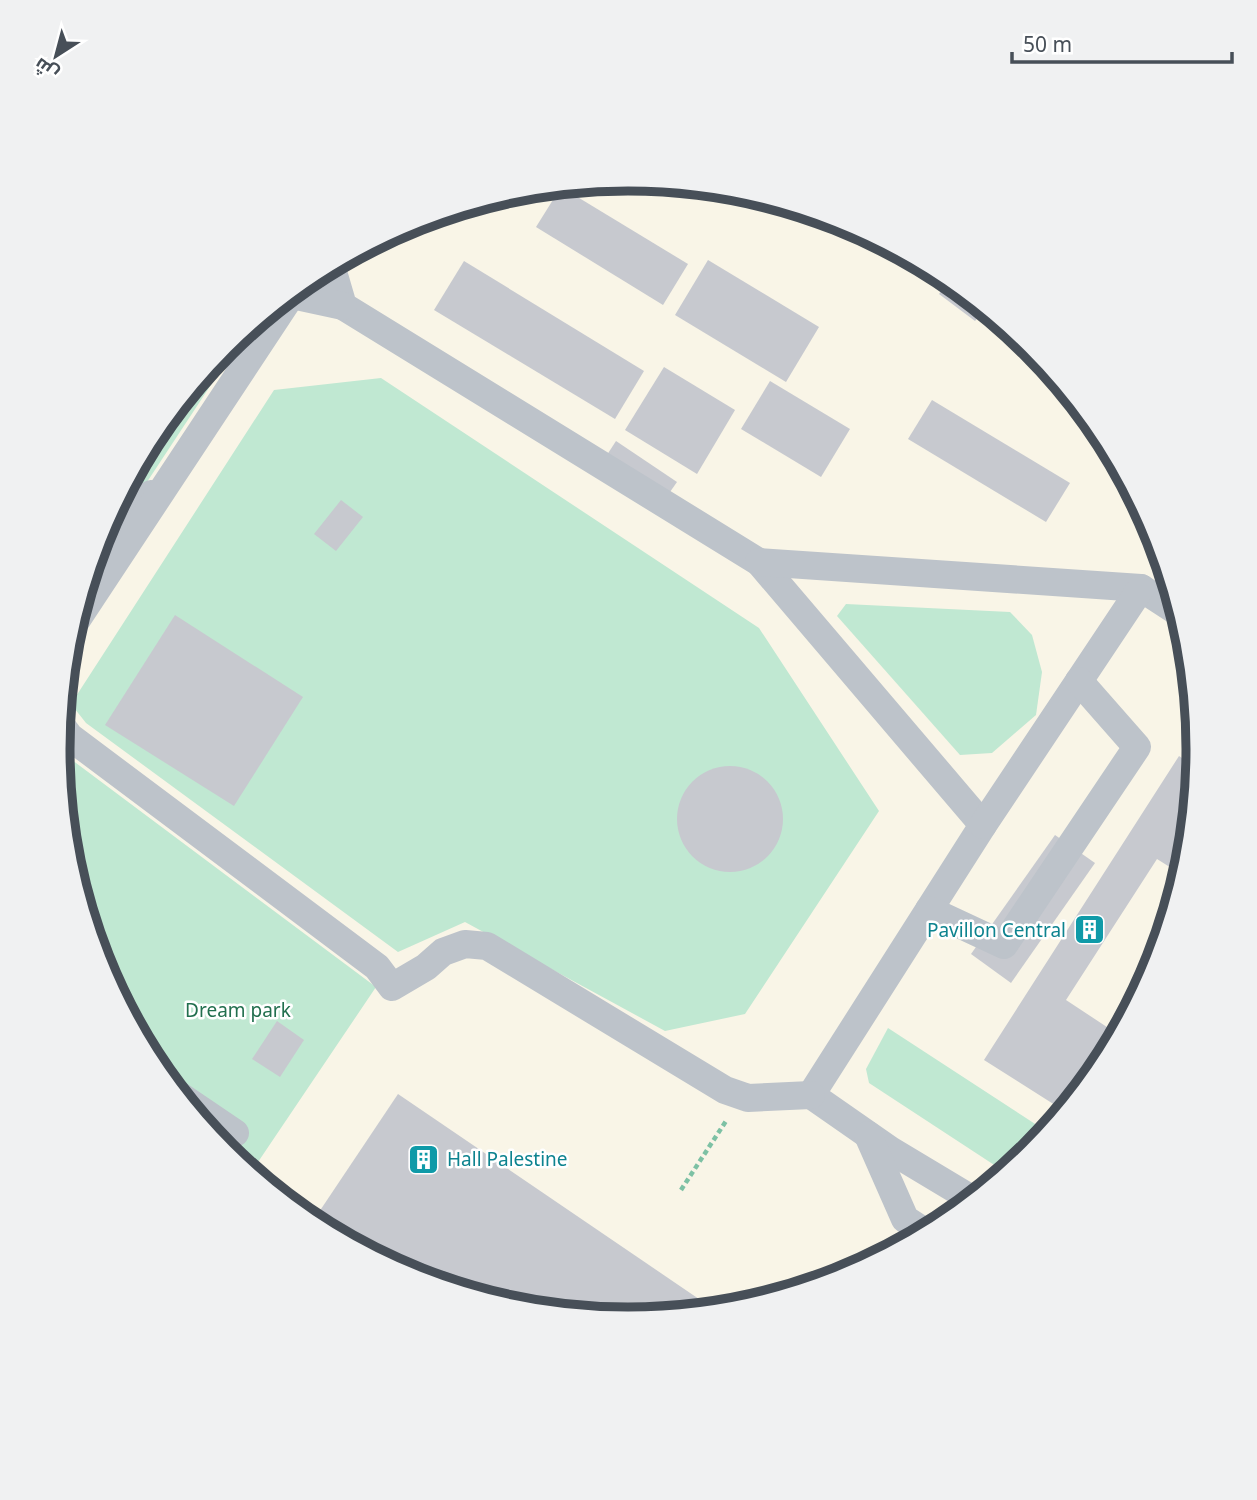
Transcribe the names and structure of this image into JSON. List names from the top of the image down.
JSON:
{
  "parks": ["Dream park"],
  "places": {
    "building": ["Pavillon Central", "Hall Palestine"]
  },
  "scale_bar": "50 m",
  "north": "bottom left"
}
